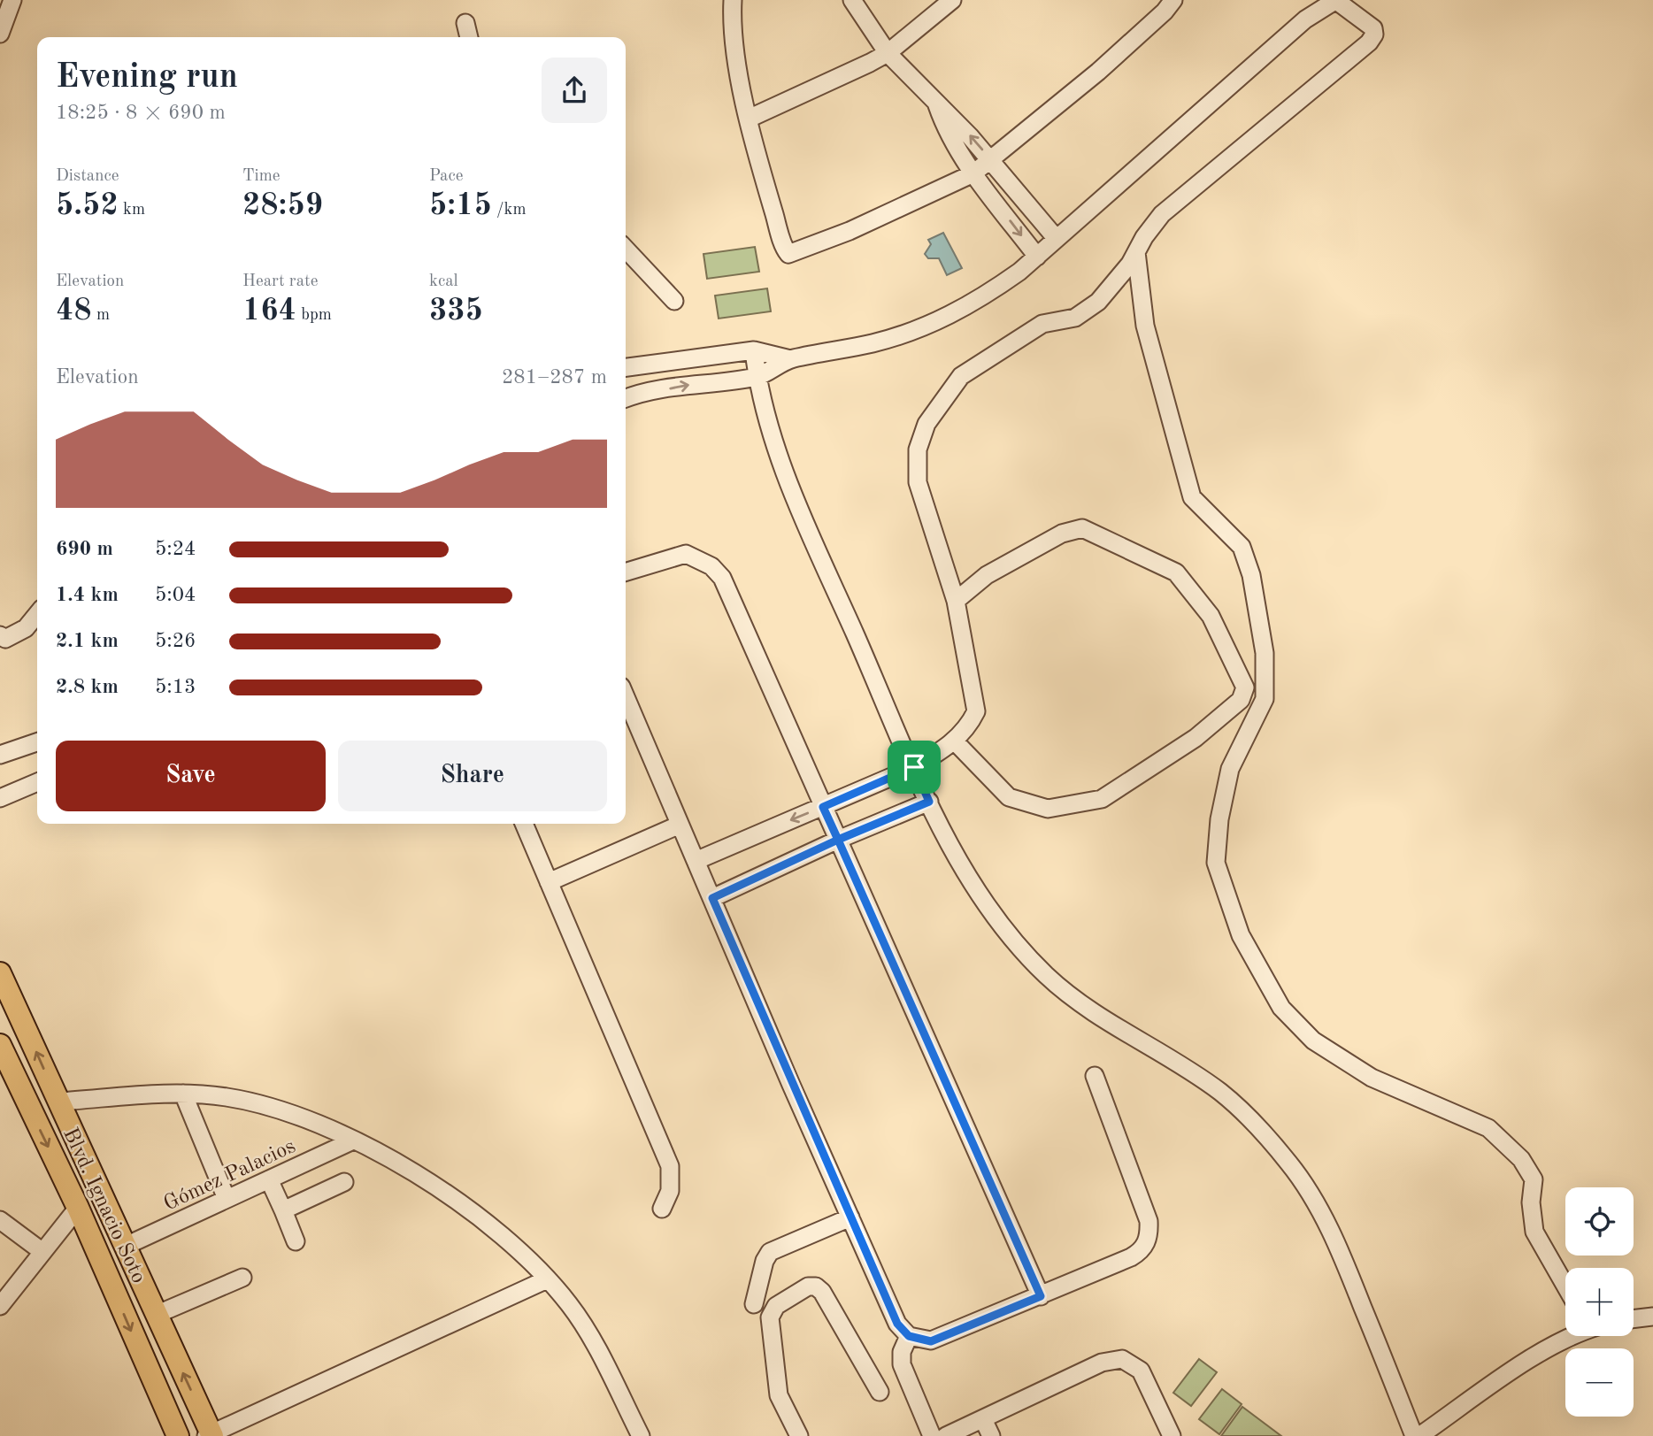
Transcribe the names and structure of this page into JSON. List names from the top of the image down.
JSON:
{
  "streets": {
    "main road": ["Blvd. Ignacio Soto"],
    "street": ["Gómez Palacios"]
  },
  "crossings": [
    ["Gómez Palacios", "Blvd. Ignacio Soto"]
  ],
  "page": {
    "heading": ["Evening run", "18:25 · 8 × 690 m"],
    "stats": [
      ["Distance", "5.52 km"],
      ["Time", "28:59"],
      ["Pace", "5:15 /km"],
      ["Elevation", "48 m"],
      ["Heart rate", "164 bpm"],
      ["kcal", "335"]
    ],
    "chart": ["Elevation", "281–287 m"],
    "list": [
      {
        "name": "690 m",
        "note": "5:24"
      },
      {
        "name": "1.4 km",
        "note": "5:04"
      },
      {
        "name": "2.1 km",
        "note": "5:26"
      },
      {
        "name": "2.8 km",
        "note": "5:13"
      }
    ],
    "buttons": ["Save", "Share"],
    "map_buttons": ["+", "−"]
  }
}
